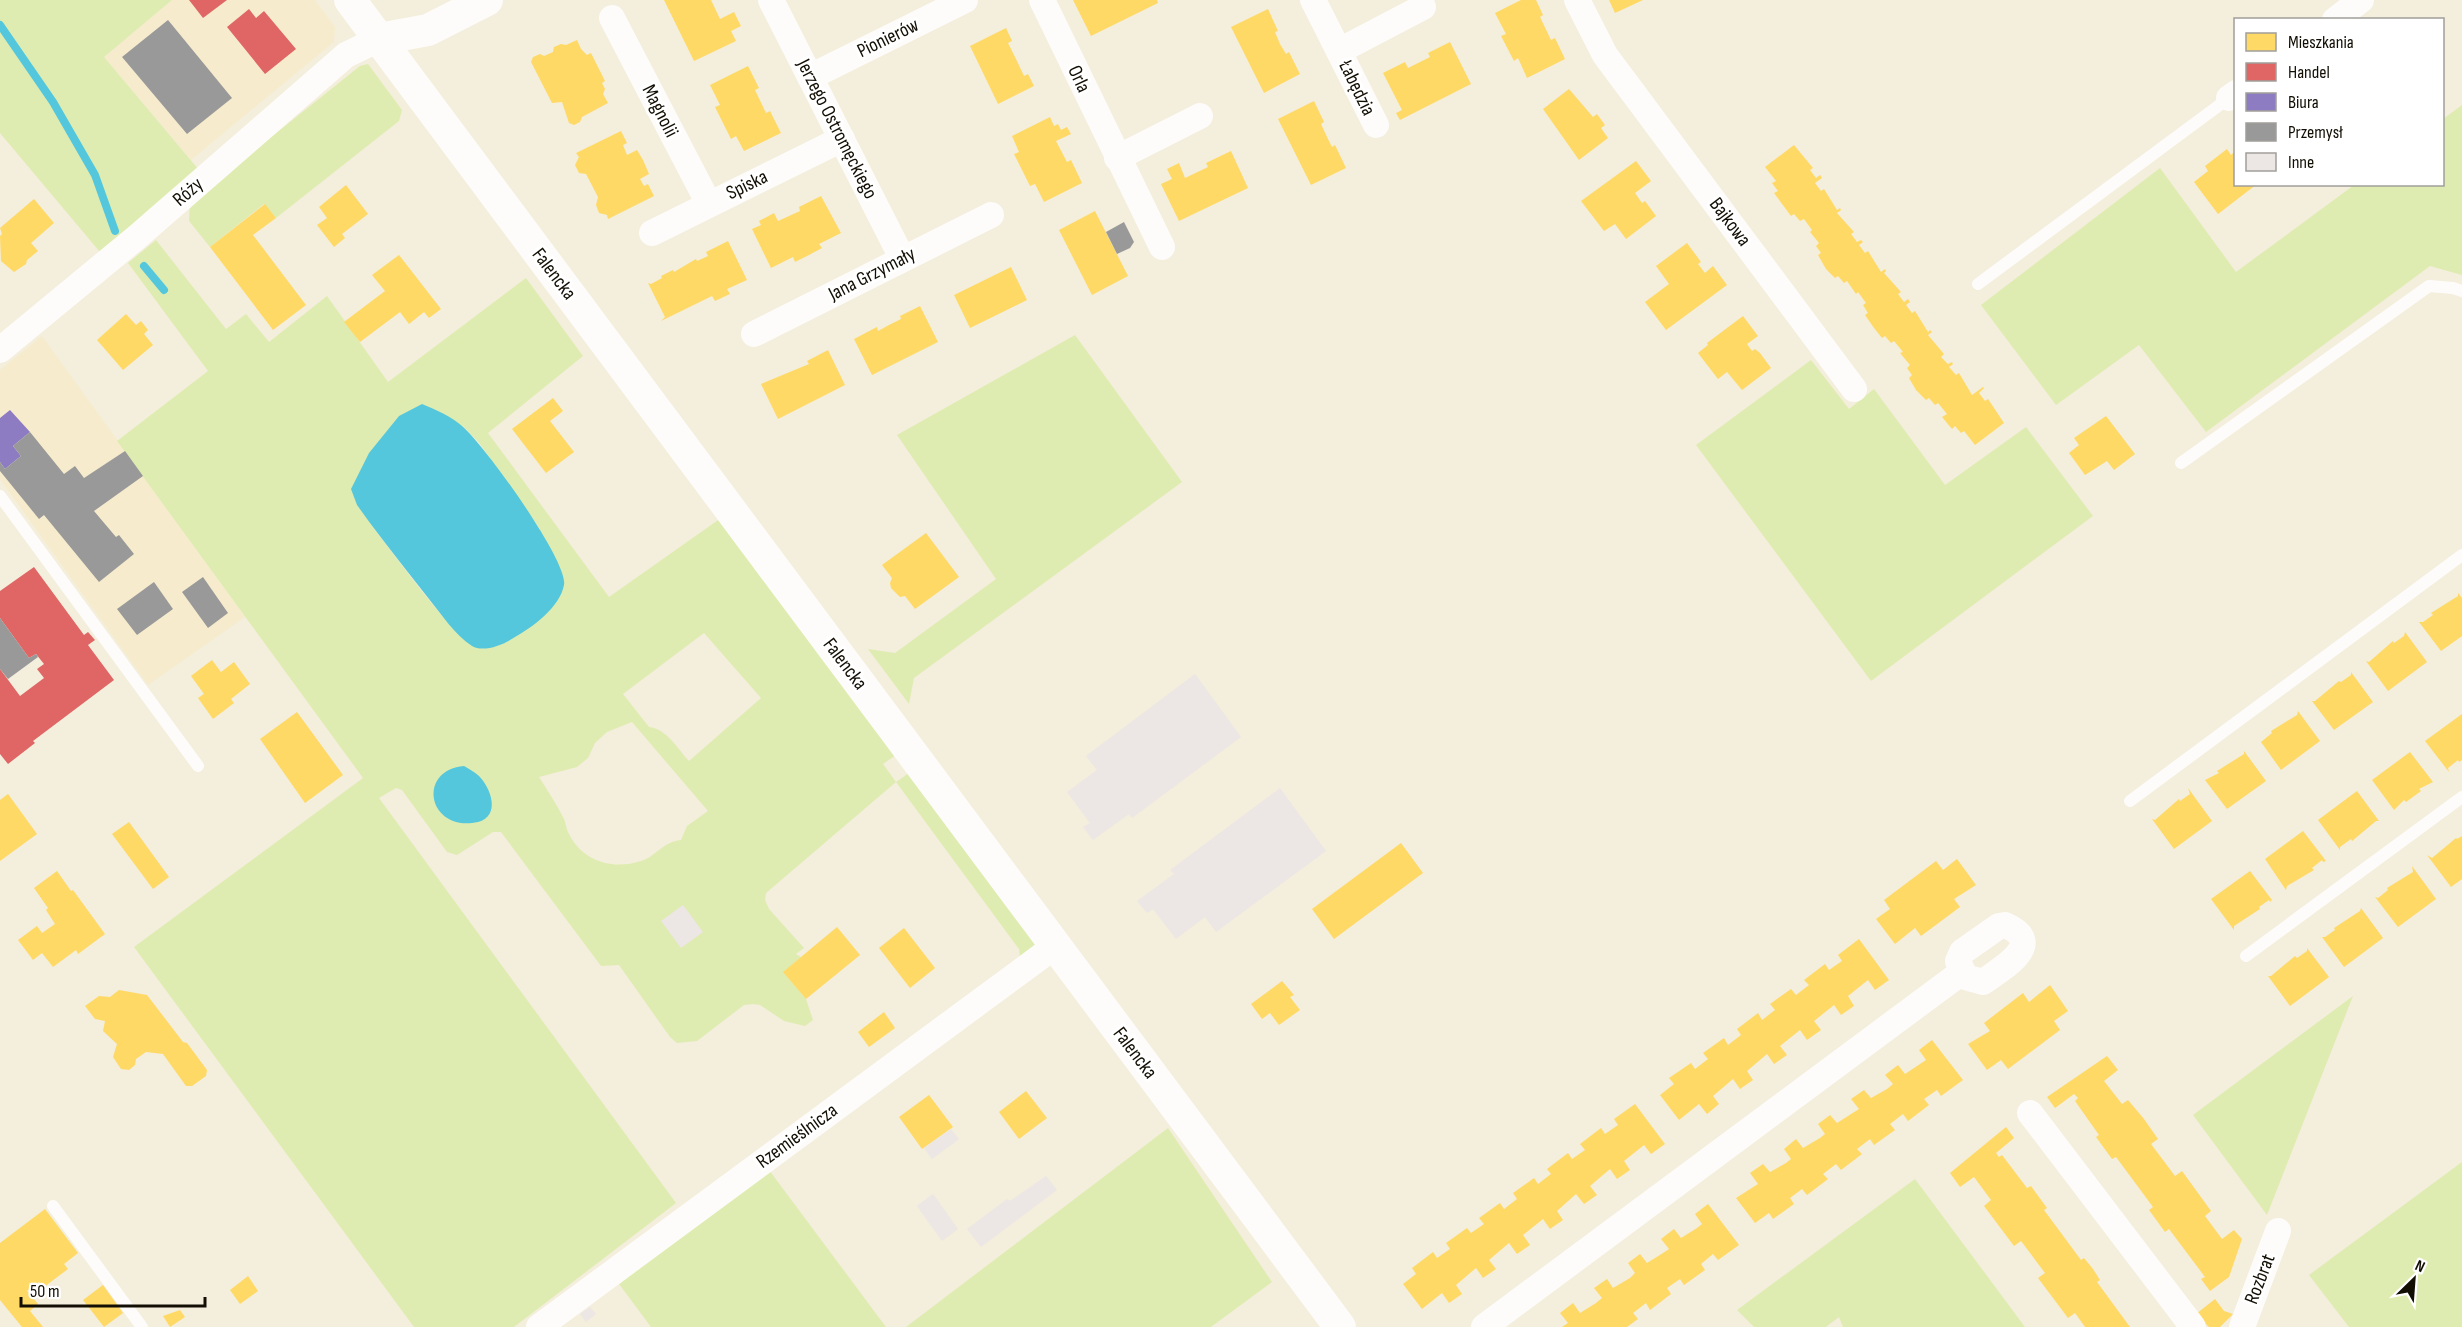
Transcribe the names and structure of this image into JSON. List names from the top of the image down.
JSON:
{
  "streets": {
    "street": [
      "Pionierów",
      "Orla",
      "Łabędzia",
      "Magnolii",
      "Jerzego Ostromęckiego",
      "Spiska",
      "Róży",
      "Bajkowa",
      "Falencka",
      "Jana Grzymały",
      "Rzemieślnicza",
      "Rozbrat"
    ]
  },
  "crossings": [
    ["Pionierów", "Jerzego Ostromęckiego"],
    ["Magnolii", "Spiska"],
    ["Jerzego Ostromęckiego", "Spiska"],
    ["Jerzego Ostromęckiego", "Jana Grzymały"],
    ["Róży", "Falencka"],
    ["Falencka", "Rzemieślnicza"]
  ],
  "legend": [
    "Mieszkania",
    "Handel",
    "Biura",
    "Przemysł",
    "Inne"
  ],
  "scale_bar": "50 m",
  "north": "top right"
}
